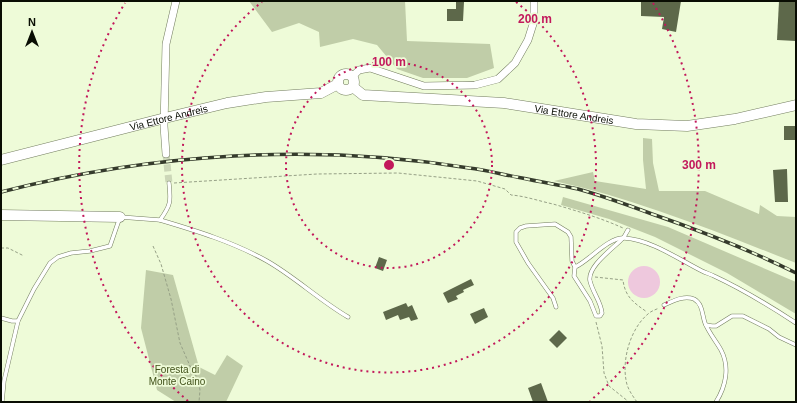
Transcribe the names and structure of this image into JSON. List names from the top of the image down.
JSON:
{
  "streets": {
    "street": ["Via Ettore Andreis"]
  },
  "parks": ["Foresta di Monte Caino"],
  "north": "top",
  "rings": ["200 m", "100 m", "300 m"]
}
